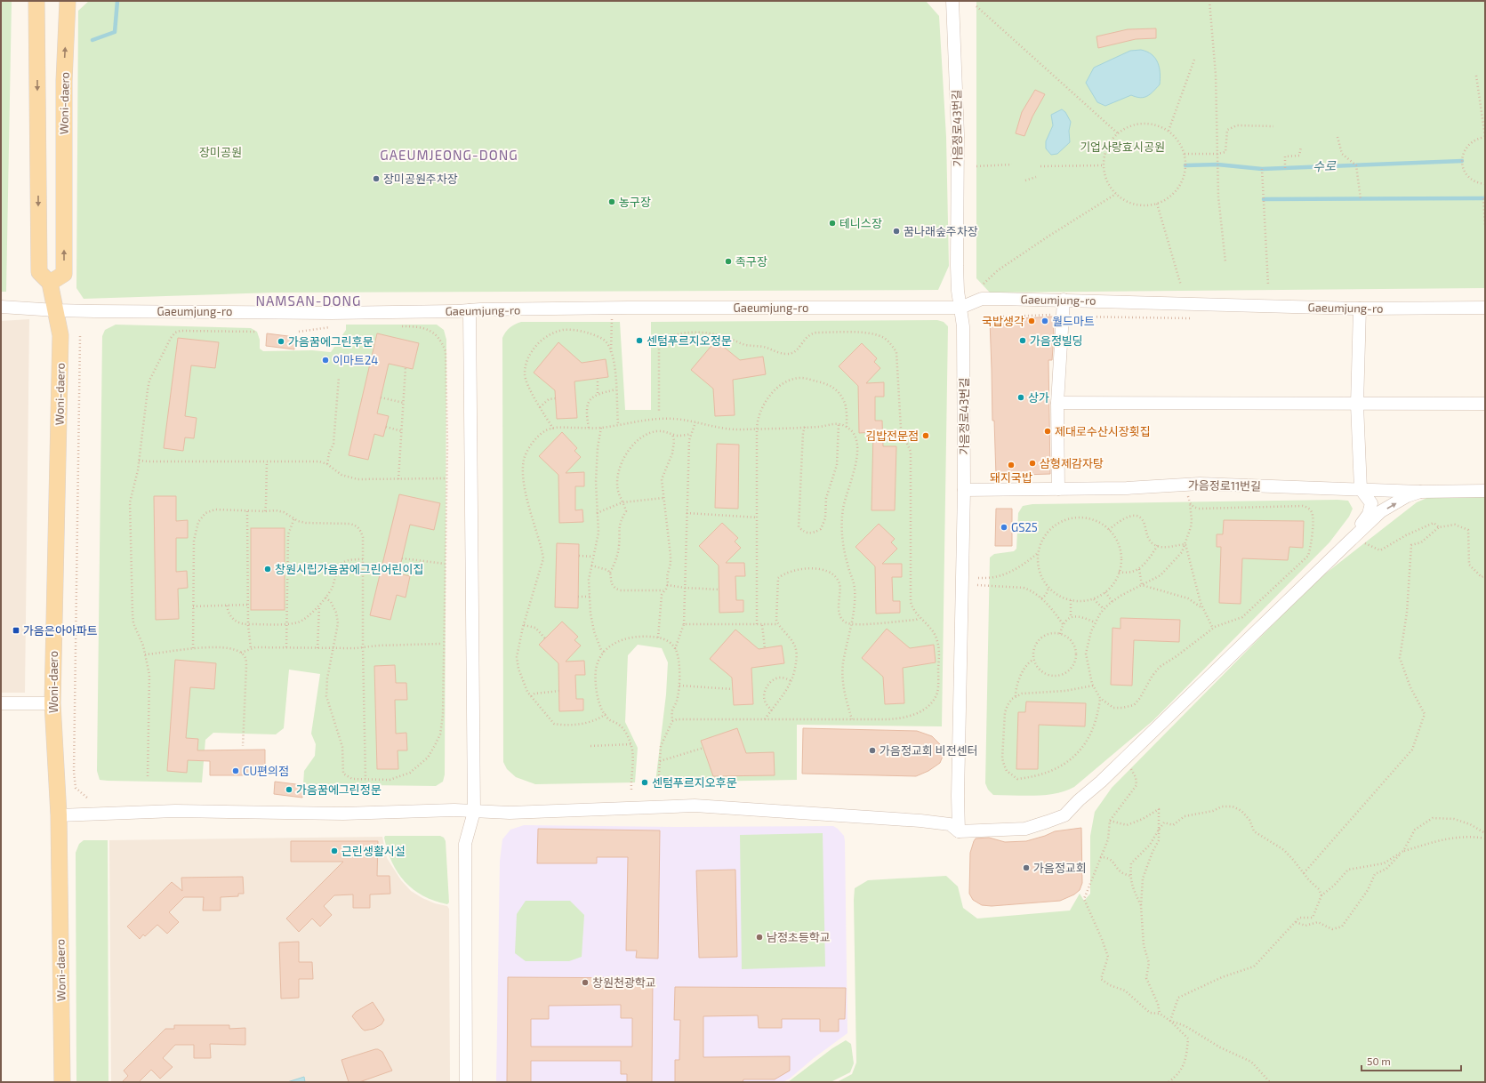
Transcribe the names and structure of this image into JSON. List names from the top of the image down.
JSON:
{
  "streets": {
    "main road": ["Woni-daero"],
    "street": ["가음정로43번길", "Gaeumjung-ro", "가음정로11번길"]
  },
  "crossings": [
    ["Woni-daero", "Gaeumjung-ro"],
    ["가음정로43번길", "Gaeumjung-ro"],
    ["가음정로43번길", "가음정로11번길"]
  ],
  "districts": ["GAEUMJEONG-DONG", "NAMSAN-DONG"],
  "water": ["수로"],
  "parks": ["기업사랑효시공원", "장미공원"],
  "places": {
    "other": [
      "장미공원주차장",
      "농구장",
      "테니스장",
      "꿈나래숲주차장",
      "족구장",
      "국밥생각",
      "월드마트",
      "센텀푸르지오정문",
      "가음정빌딩",
      "가음꿈에그린후문",
      "이마트24",
      "상가",
      "제대로수산시장횟집",
      "김밥전문점",
      "삼형제감자탕",
      "돼지국밥",
      "GS25",
      "창원시립가음꿈에그린어린이집",
      "가음정교회 비전센터",
      "CU편의점",
      "센텀푸르지오후문",
      "가음꿈에그린정문",
      "근린생활시설",
      "가음정교회",
      "남정초등학교",
      "창원천광학교"
    ],
    "transit": ["가음은아아파트"]
  },
  "scale_bar": "50 m"
}
